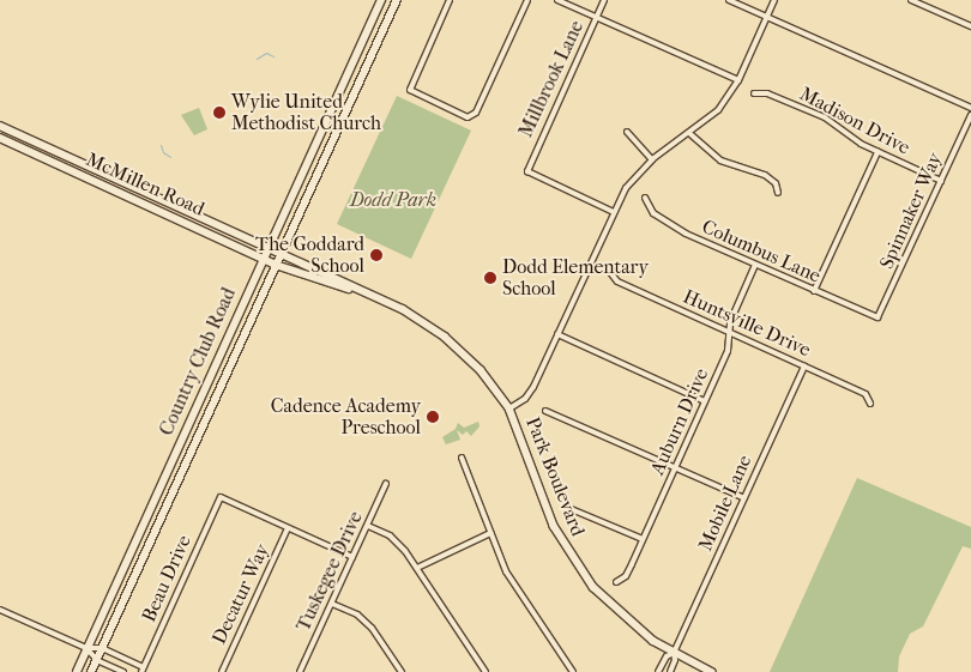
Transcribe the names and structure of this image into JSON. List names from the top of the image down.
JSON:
{
  "streets": {
    "main road": ["McMillen Road", "Country Club Road", "Park Boulevard"],
    "street": [
      "Millbrook Lane",
      "Madison Drive",
      "Spinnaker Way",
      "Columbus Lane",
      "Huntsville Drive",
      "Auburn Drive",
      "Mobile Lane",
      "Tuskegee Drive",
      "Beau Drive",
      "Decatur Way"
    ]
  },
  "crossings": [
    ["Madison Drive", "Spinnaker Way"],
    ["McMillen Road", "Country Club Road"],
    ["McMillen Road", "Park Boulevard"],
    ["Spinnaker Way", "Columbus Lane"],
    ["Columbus Lane", "Auburn Drive"],
    ["Huntsville Drive", "Auburn Drive"],
    ["Huntsville Drive", "Mobile Lane"],
    ["Country Club Road", "Park Boulevard"],
    ["Park Boulevard", "Mobile Lane"],
    ["Beau Drive", "Decatur Way"]
  ],
  "parks": ["Dodd Park"],
  "places": [
    "Wylie United Methodist Church",
    "The Goddard School",
    "Dodd Elementary School",
    "Cadence Academy Preschool"
  ]
}
